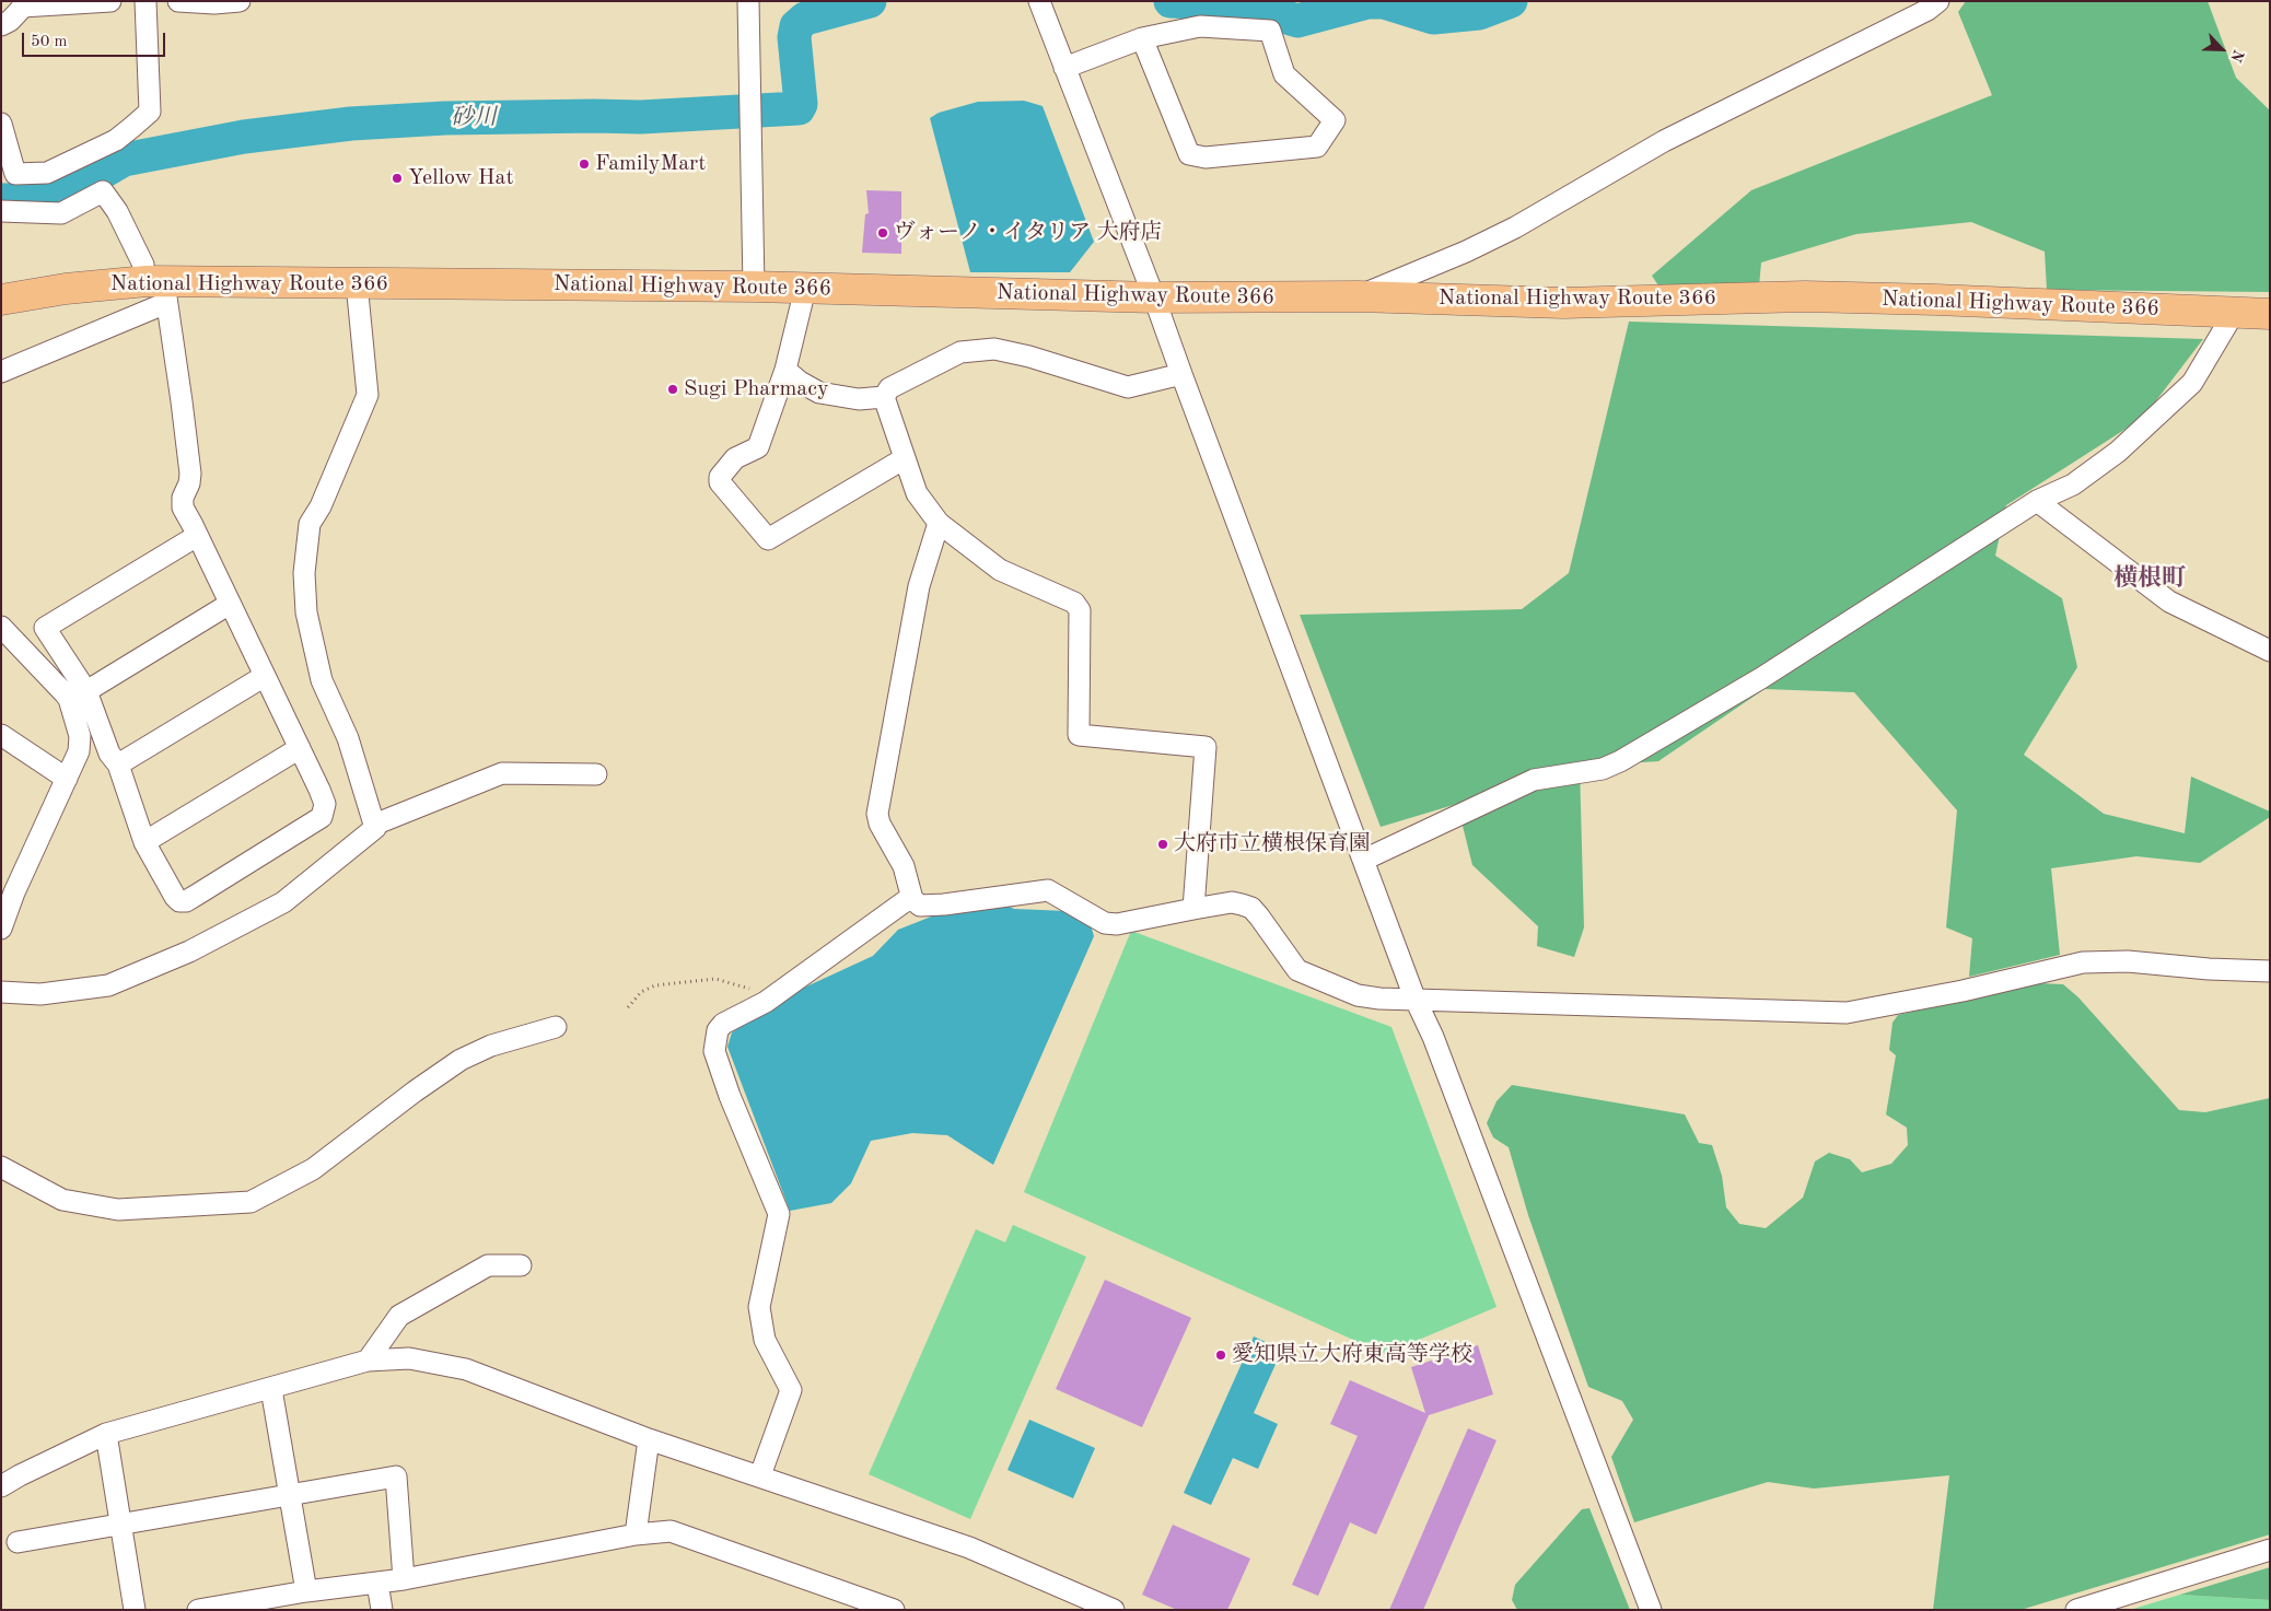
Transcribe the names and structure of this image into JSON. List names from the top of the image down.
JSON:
{
  "streets": {
    "highway": ["National Highway Route 366"]
  },
  "districts": ["横根町"],
  "water": ["砂川"],
  "places": [
    "FamilyMart",
    "Yellow Hat",
    "ヴォーノ・イタリア 大府店",
    "Sugi Pharmacy",
    "大府市立横根保育園",
    "愛知県立大府東高等学校"
  ],
  "scale_bar": "50 m",
  "north": "bottom right"
}
